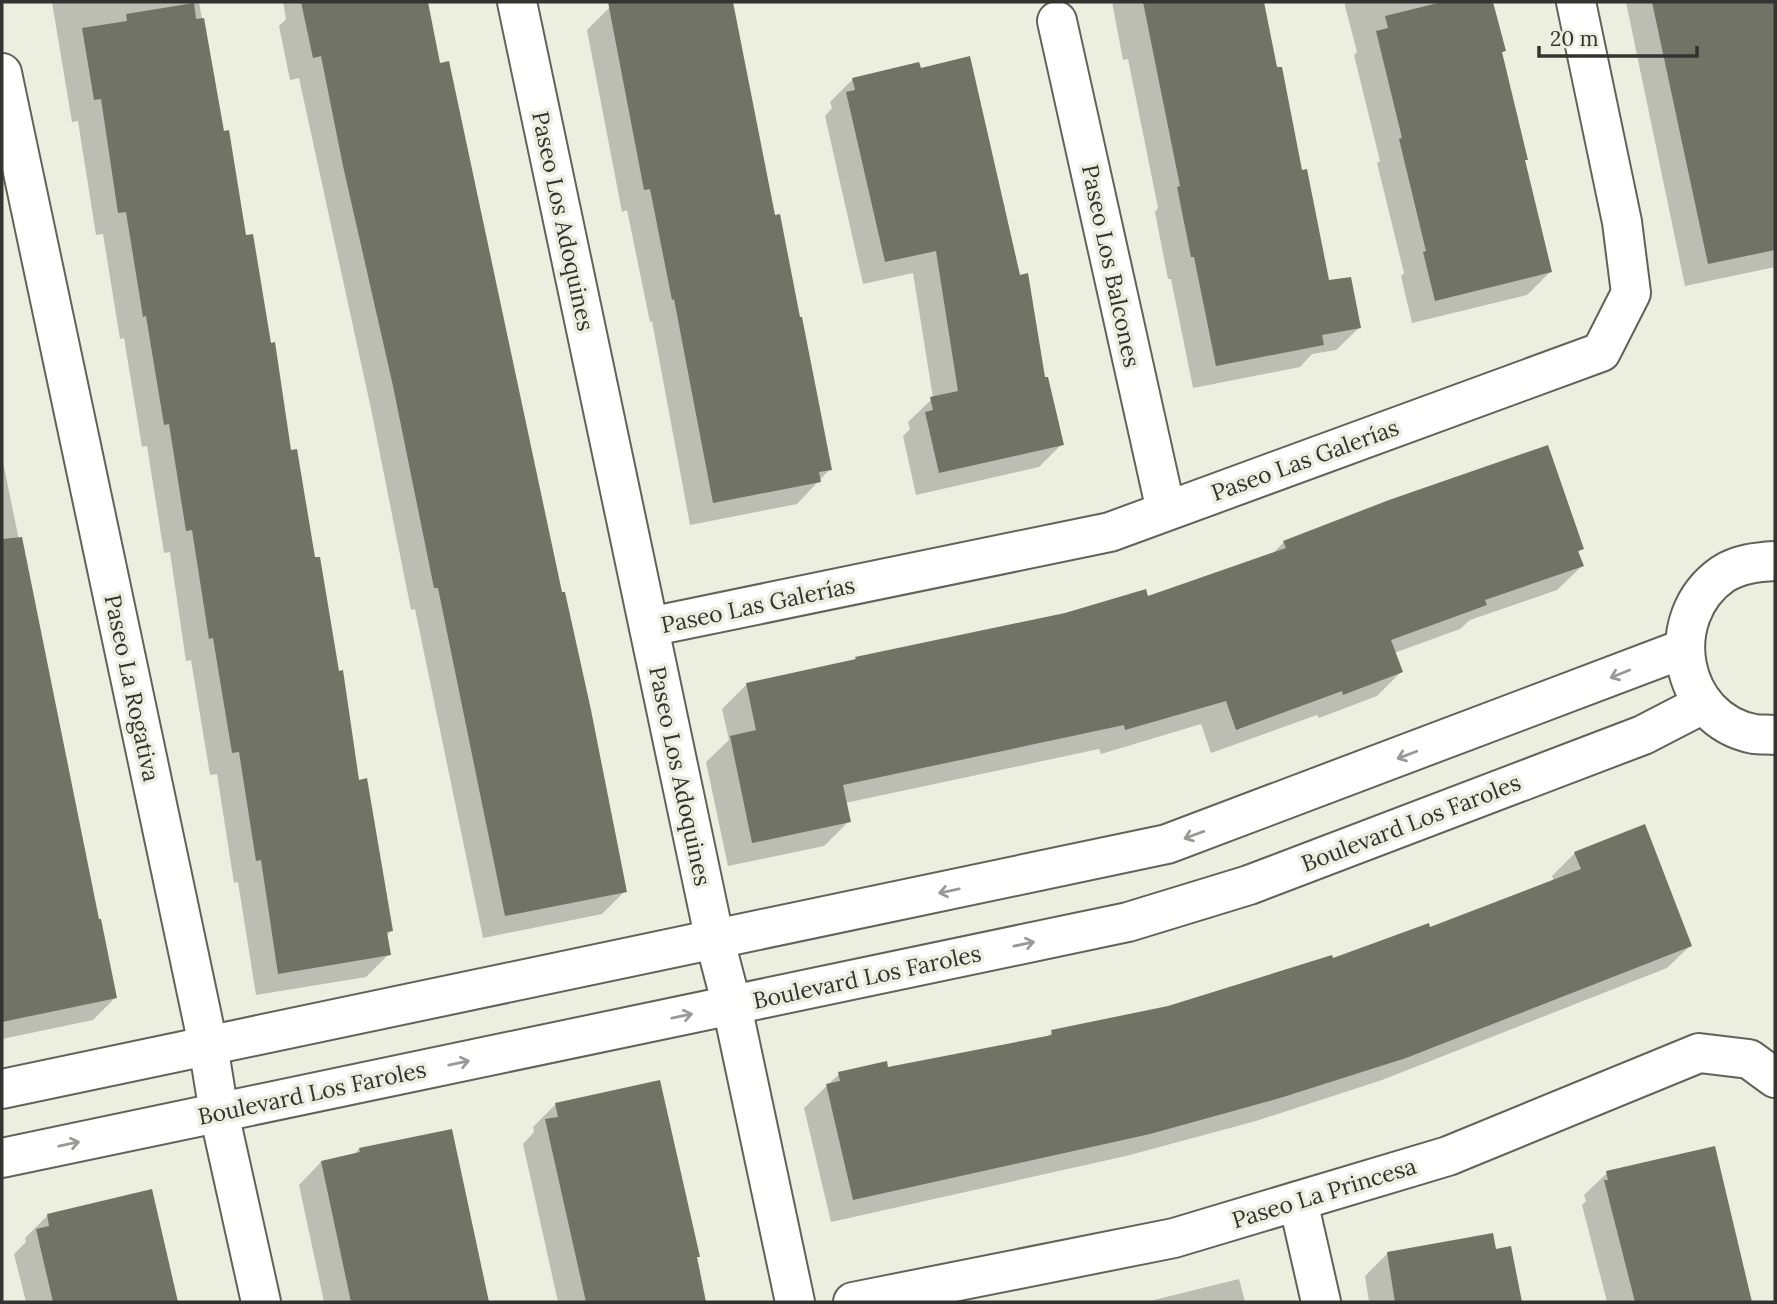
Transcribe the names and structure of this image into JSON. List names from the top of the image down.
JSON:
{
  "streets": {
    "street": [
      "Paseo Los Adoquines",
      "Paseo Los Balcones",
      "Paseo Las Galerías",
      "Paseo La Rogativa",
      "Boulevard Los Faroles",
      "Paseo La Princesa"
    ]
  },
  "crossings": [
    ["Paseo Los Adoquines", "Paseo Las Galerías"],
    ["Paseo Los Adoquines", "Boulevard Los Faroles"],
    ["Paseo Los Balcones", "Paseo Las Galerías"],
    ["Paseo La Rogativa", "Boulevard Los Faroles"]
  ],
  "scale_bar": "20 m"
}
